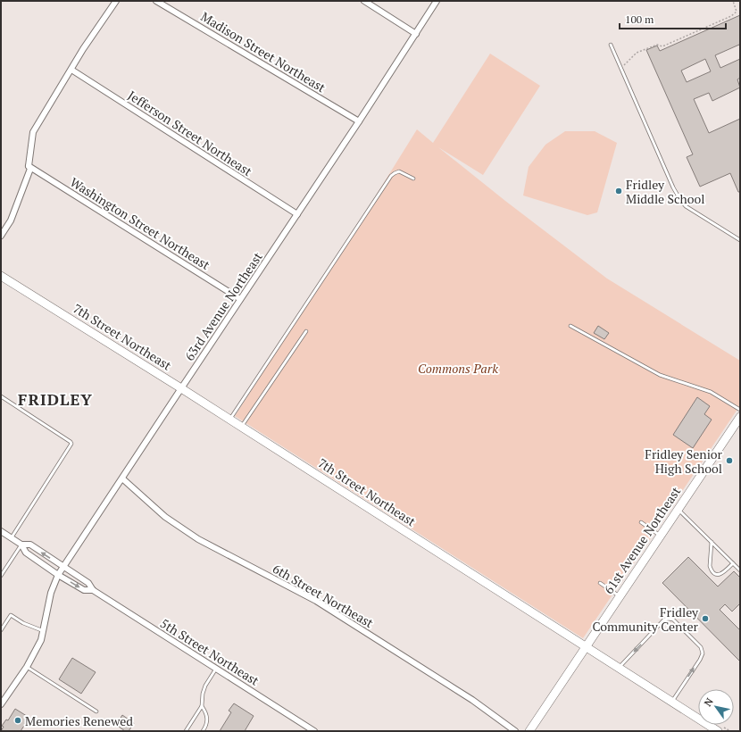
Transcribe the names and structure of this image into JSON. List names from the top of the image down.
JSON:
{
  "streets": {
    "street": [
      "Madison Street Northeast",
      "Jefferson Street Northeast",
      "Washington Street Northeast",
      "63rd Avenue Northeast",
      "7th Street Northeast",
      "61st Avenue Northeast",
      "6th Street Northeast",
      "5th Street Northeast"
    ]
  },
  "crossings": [
    ["Madison Street Northeast", "63rd Avenue Northeast"],
    ["Jefferson Street Northeast", "63rd Avenue Northeast"],
    ["Washington Street Northeast", "63rd Avenue Northeast"],
    ["63rd Avenue Northeast", "7th Street Northeast"],
    ["63rd Avenue Northeast", "6th Street Northeast"],
    ["63rd Avenue Northeast", "5th Street Northeast"],
    ["7th Street Northeast", "61st Avenue Northeast"]
  ],
  "districts": ["FRIDLEY"],
  "parks": ["Commons Park"],
  "places": [
    "Fridley Middle School",
    "Fridley Senior High School",
    "Fridley Community Center",
    "Memories Renewed"
  ],
  "scale_bar": "100 m",
  "north": "top left"
}
